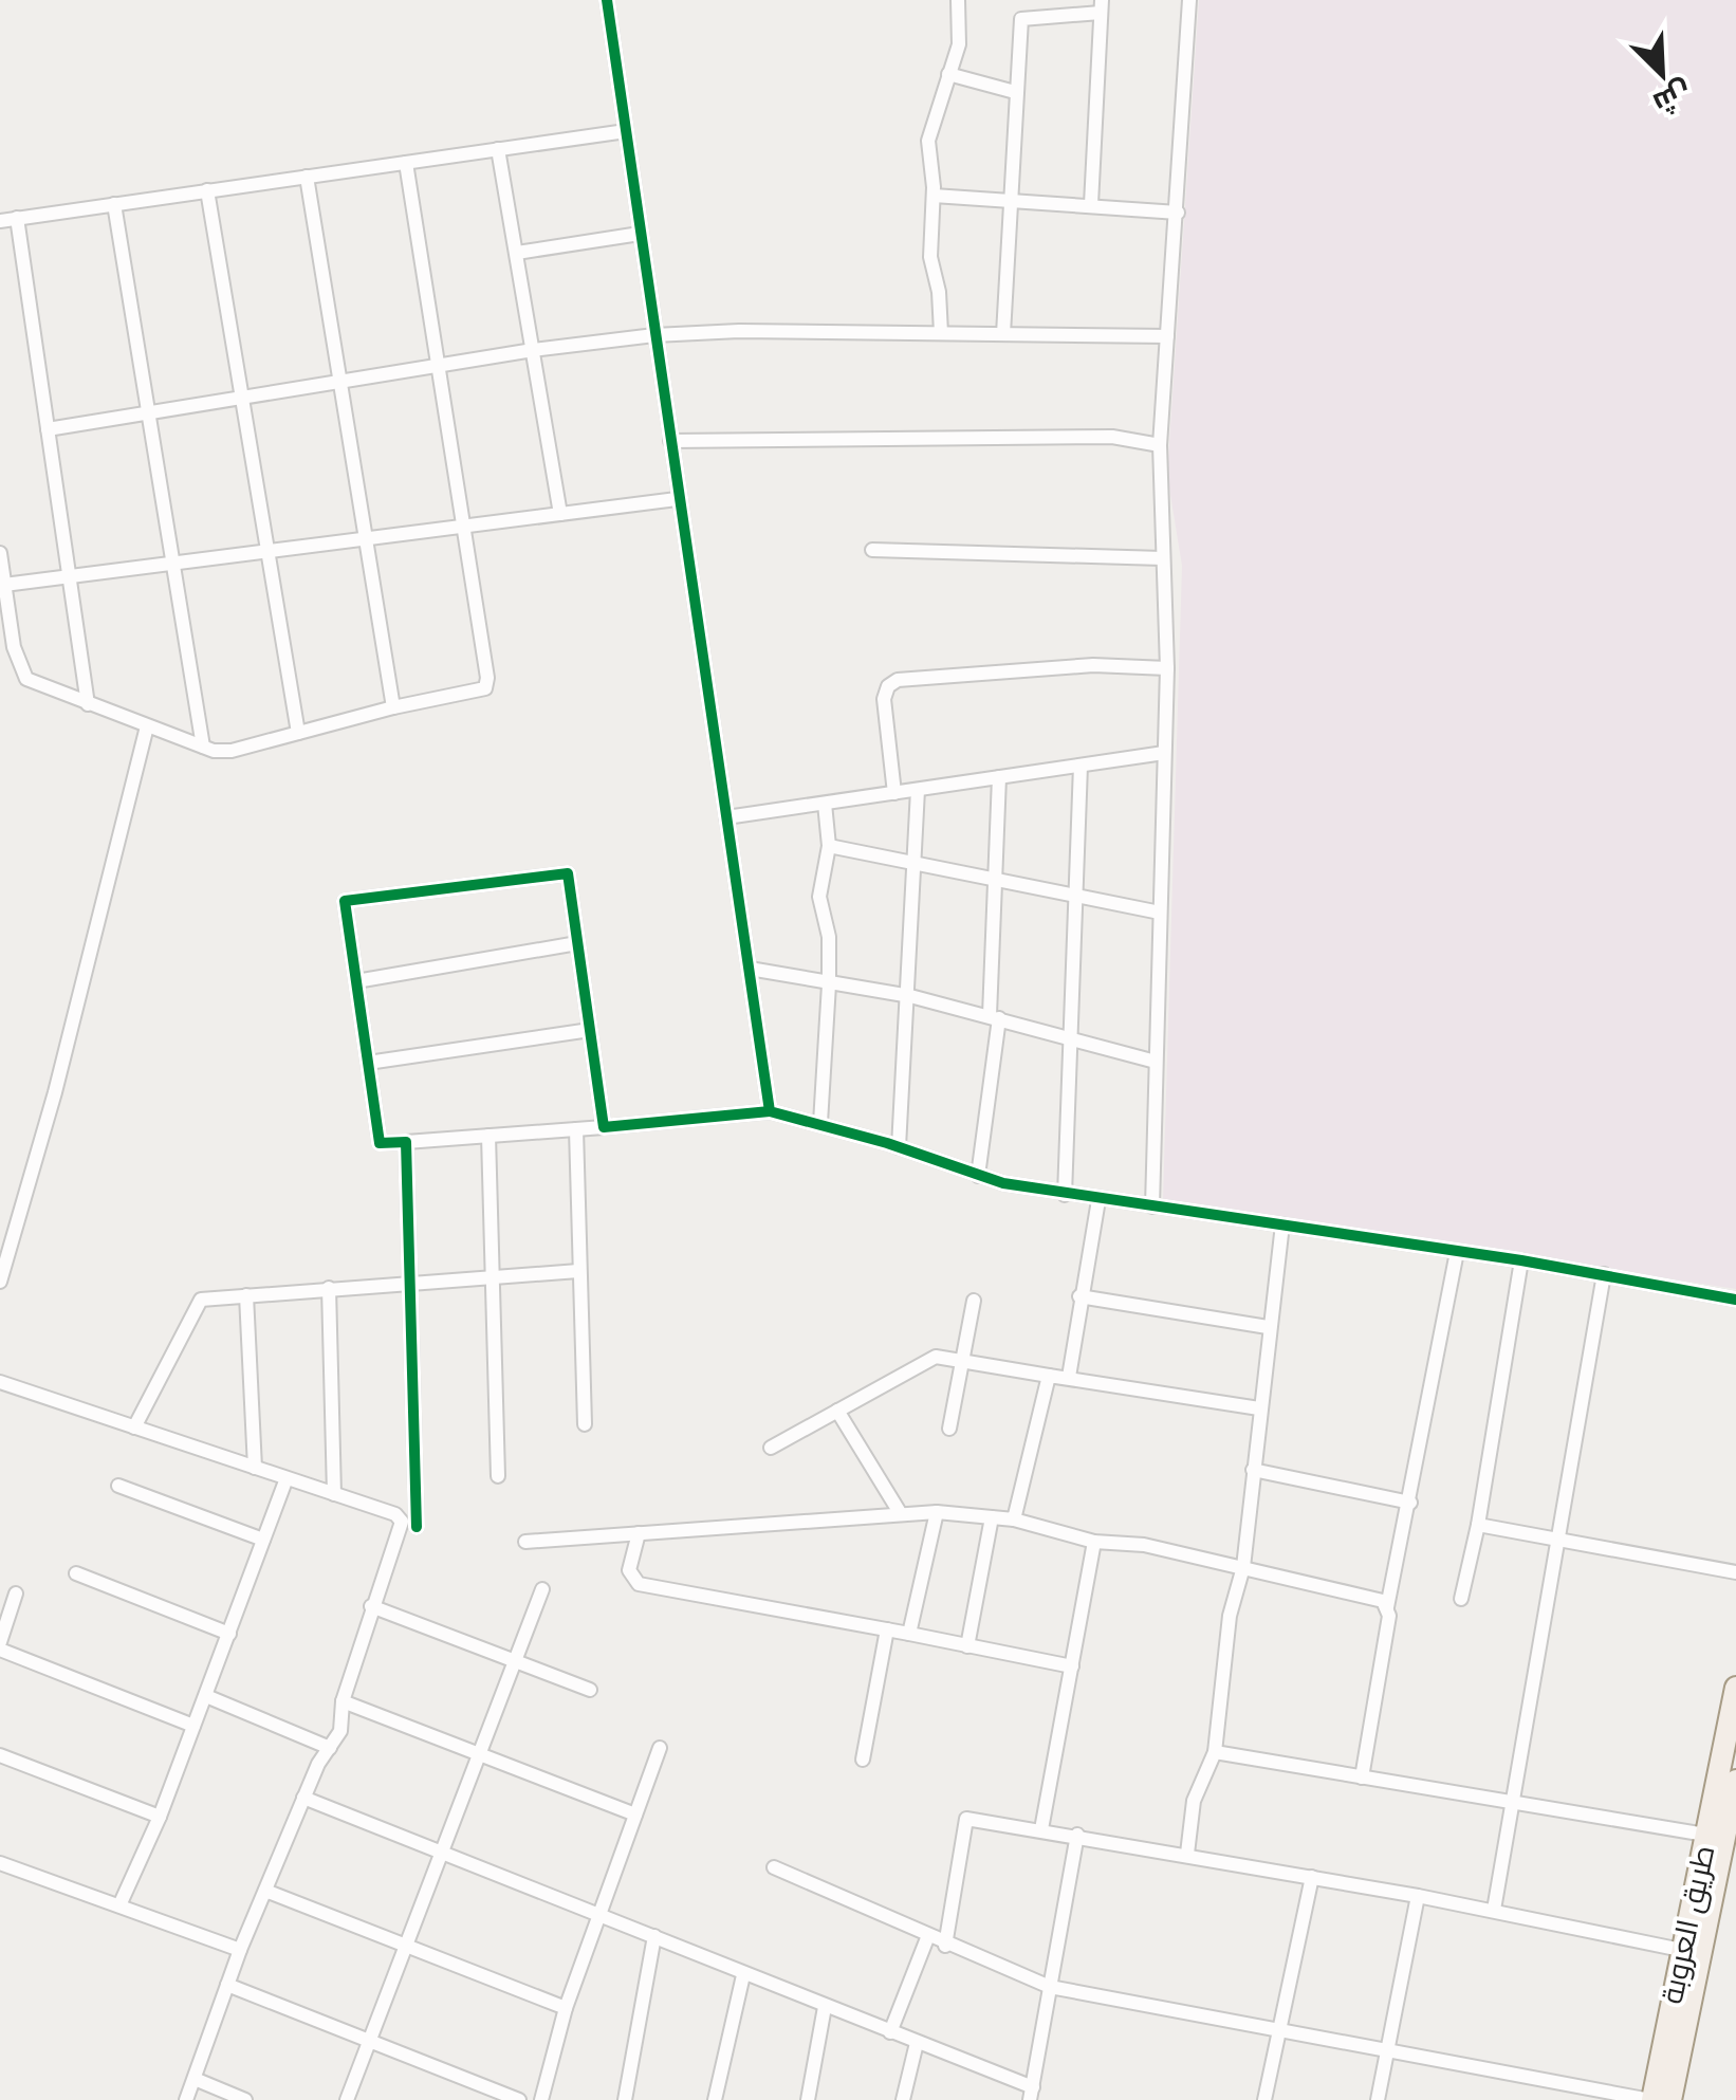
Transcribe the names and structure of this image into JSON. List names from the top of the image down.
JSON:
{
  "streets": {
    "main road": ["طريق العروبة"]
  },
  "north": "bottom right"
}
